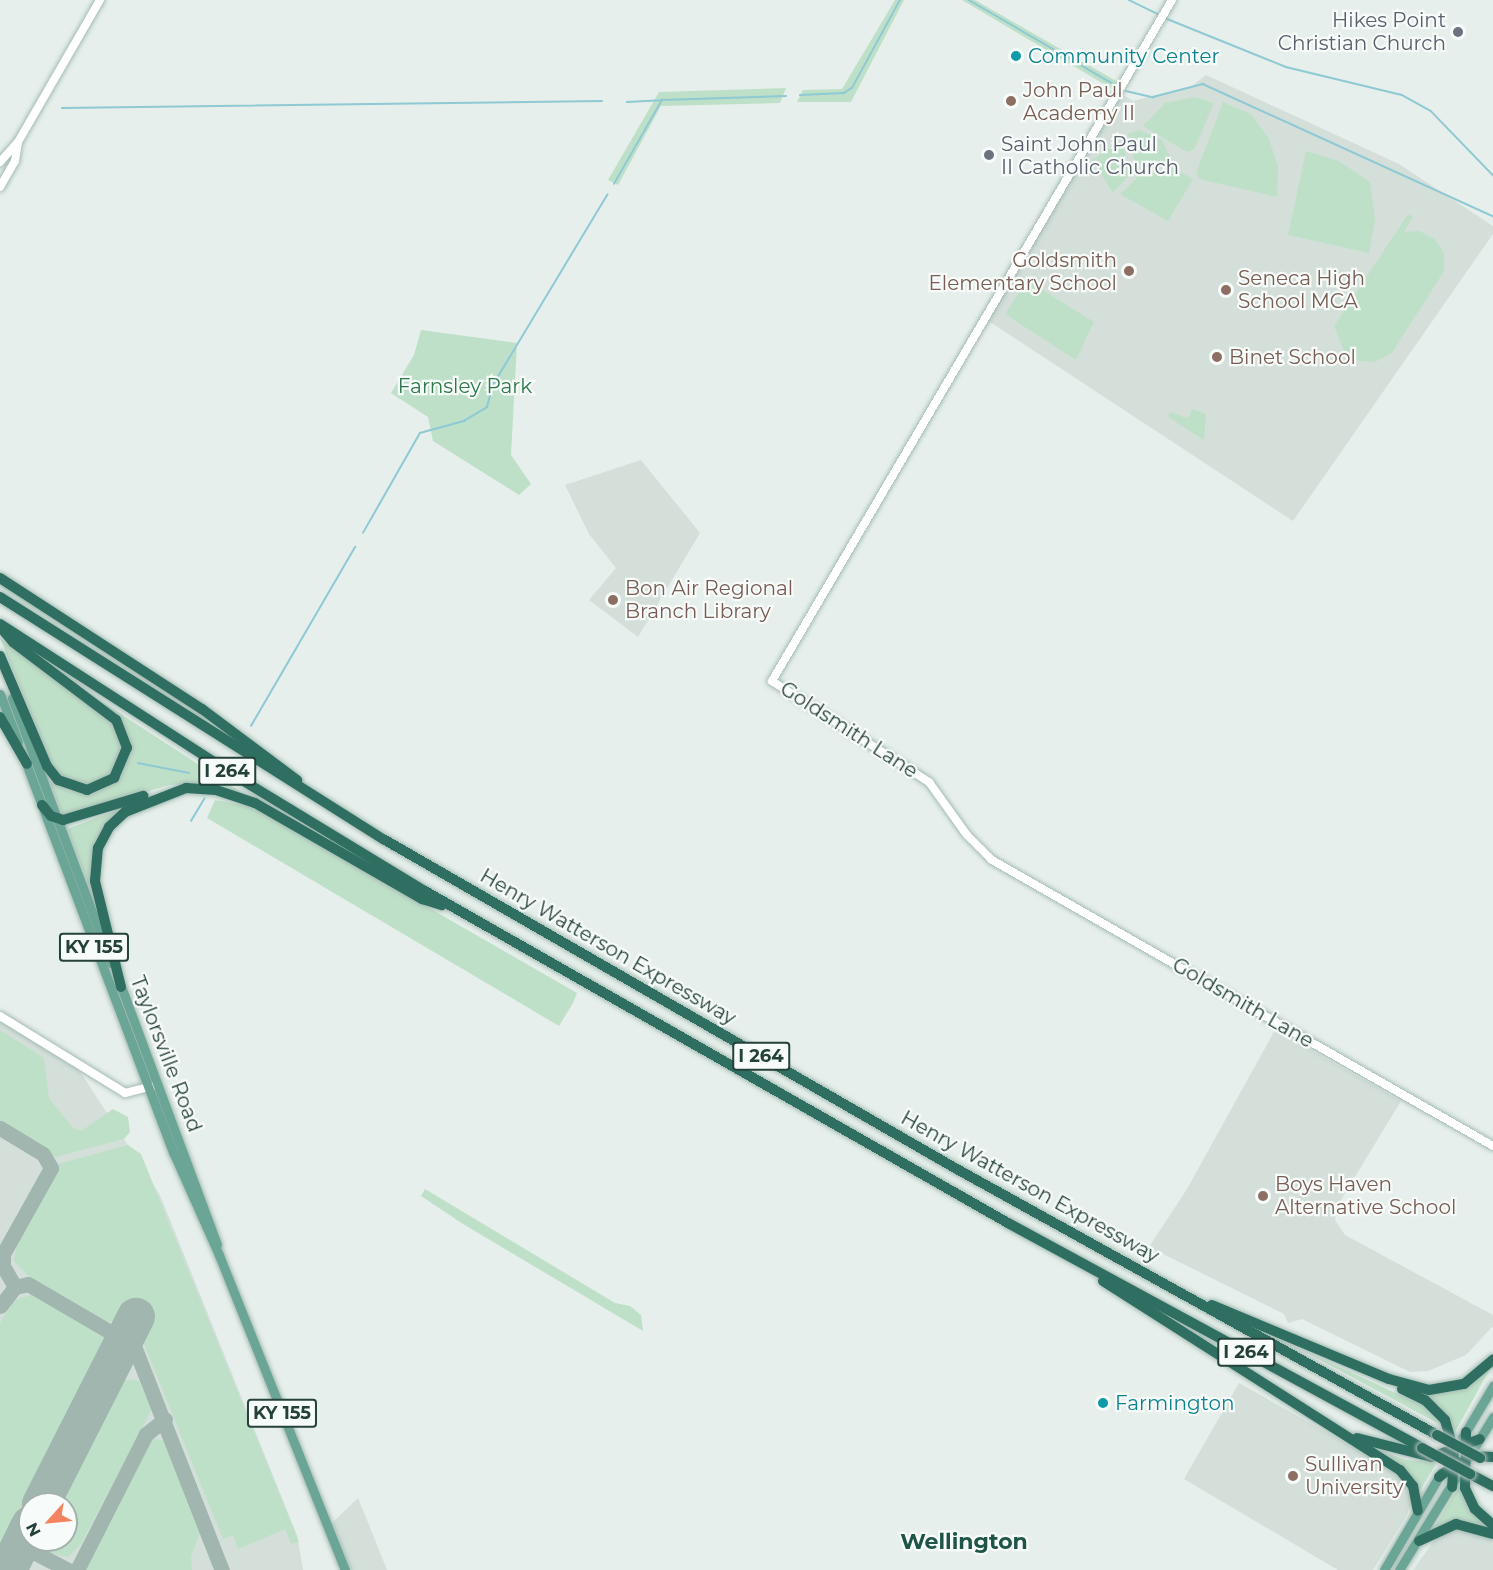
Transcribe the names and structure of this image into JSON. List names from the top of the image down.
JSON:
{
  "streets": {
    "highway": ["I 264", "Henry Watterson Expressway"],
    "main road": ["KY 155", "Taylorsville Road"],
    "street": ["Goldsmith Lane"]
  },
  "districts": ["Wellington"],
  "parks": ["Farnsley Park"],
  "places": [
    "Hikes Point Christian Church",
    "Community Center",
    "John Paul Academy II",
    "Saint John Paul II Catholic Church",
    "Goldsmith Elementary School",
    "Seneca High School MCA",
    "Binet School",
    "Bon Air Regional Branch Library",
    "Boys Haven Alternative School",
    "Farmington",
    "Sullivan University"
  ],
  "north": "bottom left"
}
